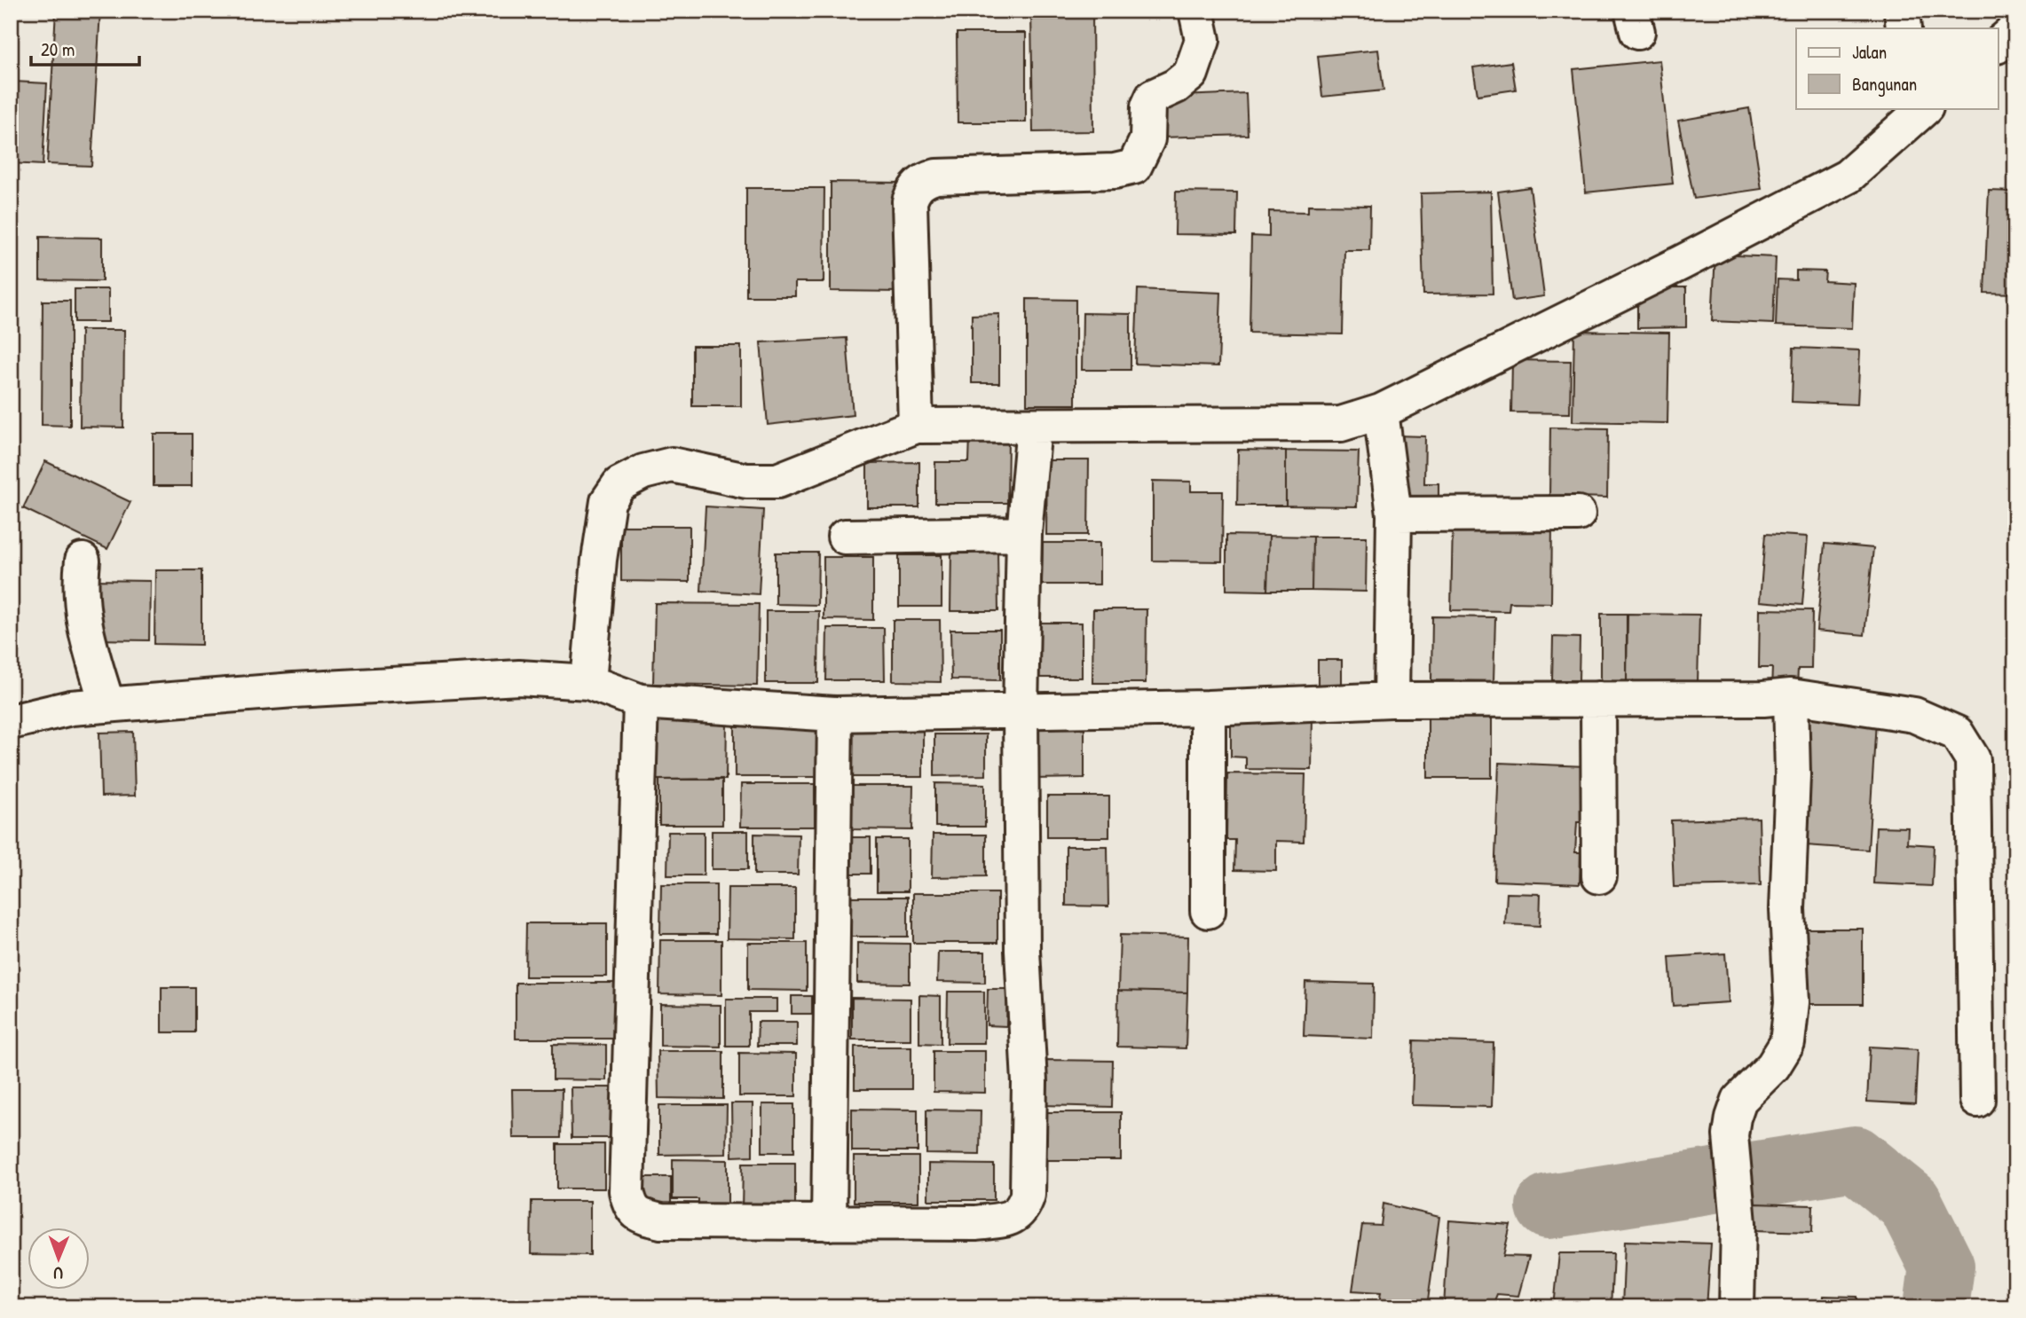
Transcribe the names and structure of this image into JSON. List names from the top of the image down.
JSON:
{
  "legend": ["Jalan", "Bangunan"],
  "scale_bar": "20 m",
  "north": "bottom"
}
